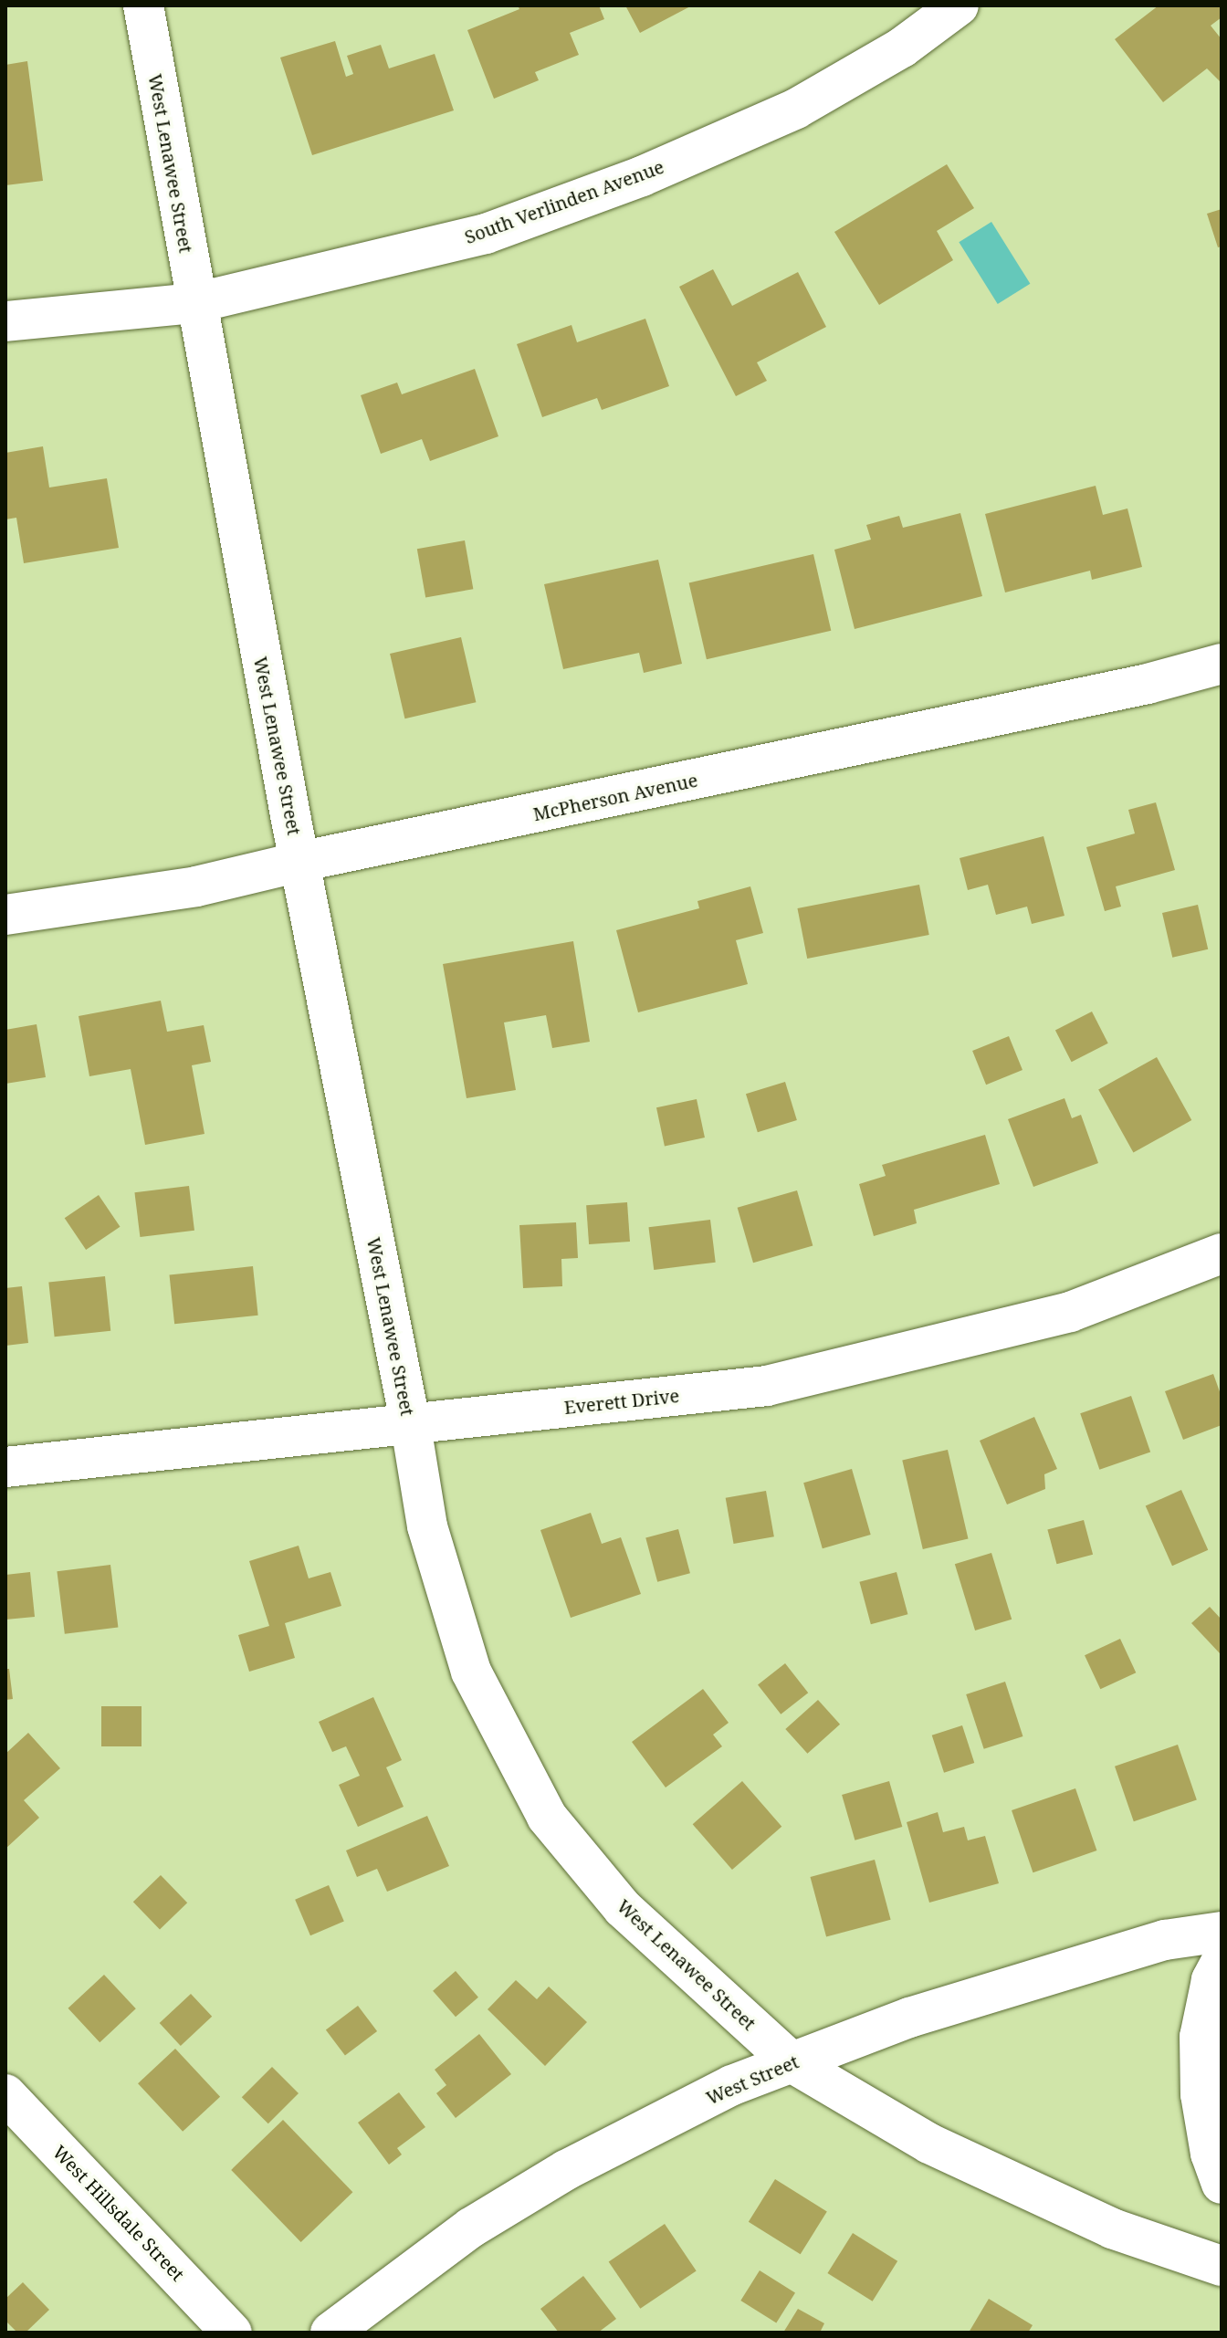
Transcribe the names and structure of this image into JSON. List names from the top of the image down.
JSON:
{
  "streets": {
    "street": [
      "West Lenawee Street",
      "South Verlinden Avenue",
      "McPherson Avenue",
      "Everett Drive",
      "West Street",
      "West Hillsdale Street"
    ]
  },
  "crossings": [
    ["West Lenawee Street", "South Verlinden Avenue"],
    ["West Lenawee Street", "McPherson Avenue"],
    ["West Lenawee Street", "Everett Drive"],
    ["West Lenawee Street", "West Street"]
  ]
}
